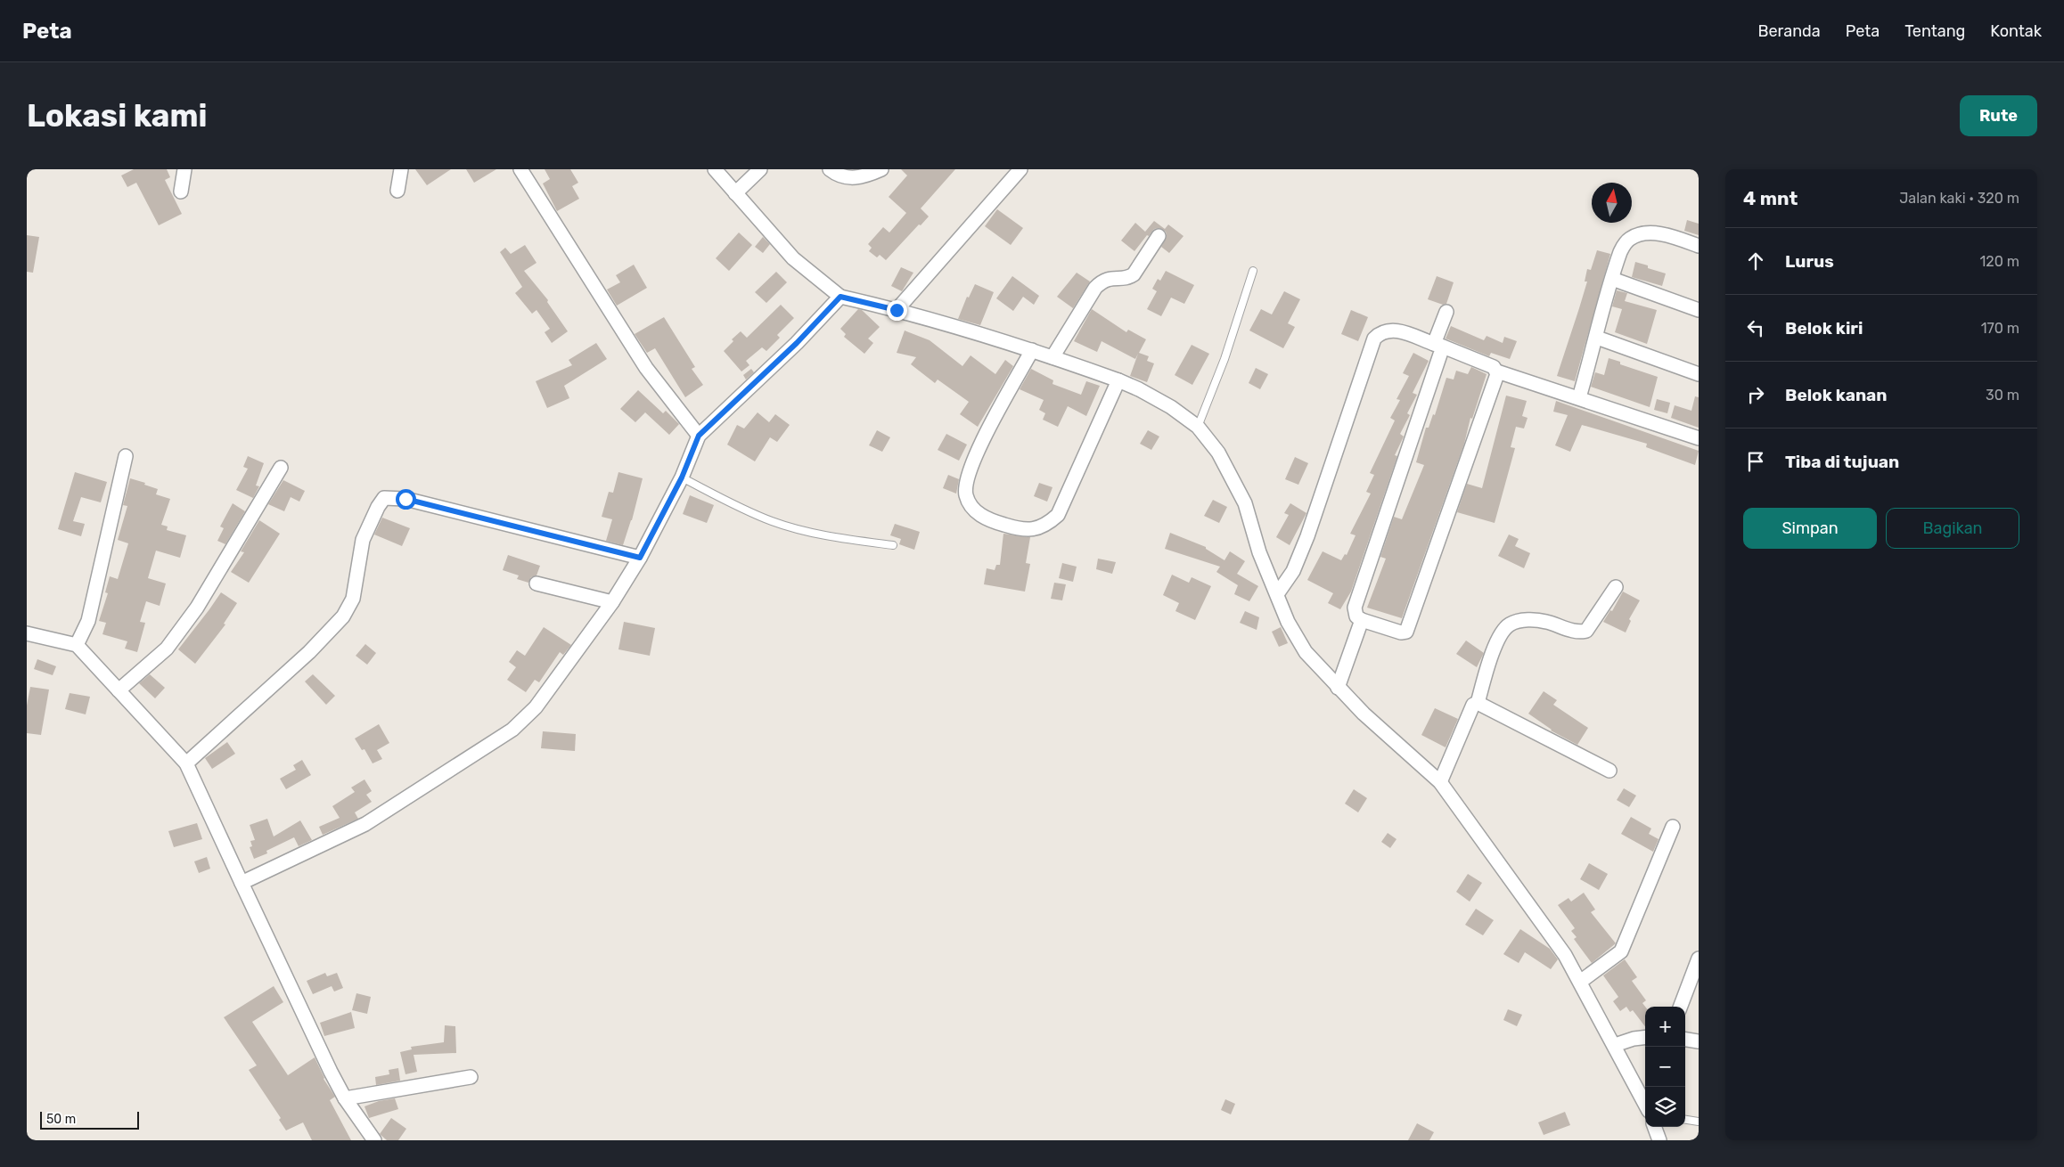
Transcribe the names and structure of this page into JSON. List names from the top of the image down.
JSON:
{
  "scale_bar": "50 m",
  "north": "top",
  "page": {
    "header": "Peta",
    "nav": [
      "Beranda",
      "Peta",
      "Tentang",
      "Kontak"
    ],
    "buttons": [
      "Rute",
      ["Simpan", "Bagikan"]
    ],
    "title": "Lokasi kami",
    "heading": ["4 mnt", "Jalan kaki · 320 m"],
    "list": [
      ["Lurus", "120 m"],
      ["Belok kiri", "170 m"],
      ["Belok kanan", "30 m"],
      "Tiba di tujuan"
    ],
    "map_buttons": ["+", "−"],
    "scale": "50 m"
  }
}
